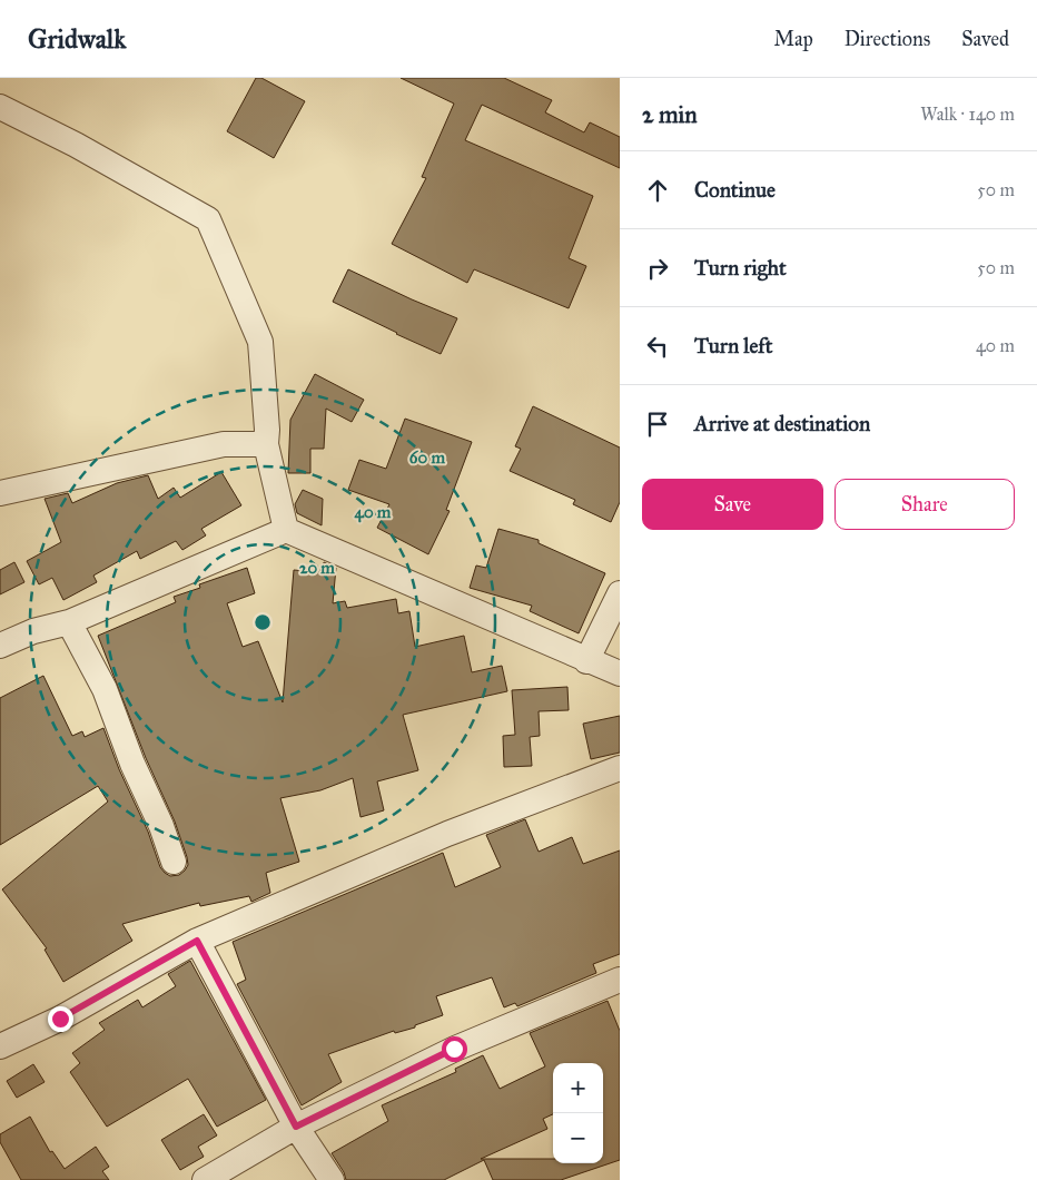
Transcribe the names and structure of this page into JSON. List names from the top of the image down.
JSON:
{
  "page": {
    "header": "Gridwalk",
    "nav": ["Map", "Directions", "Saved"],
    "heading": ["2 min", "Walk · 140 m"],
    "list": [
      ["Continue", "50 m"],
      ["Turn right", "50 m"],
      ["Turn left", "40 m"],
      "Arrive at destination"
    ],
    "buttons": ["Save", "Share"],
    "map_buttons": ["+", "−"]
  },
  "rings": ["60 m", "40 m", "20 m"]
}
